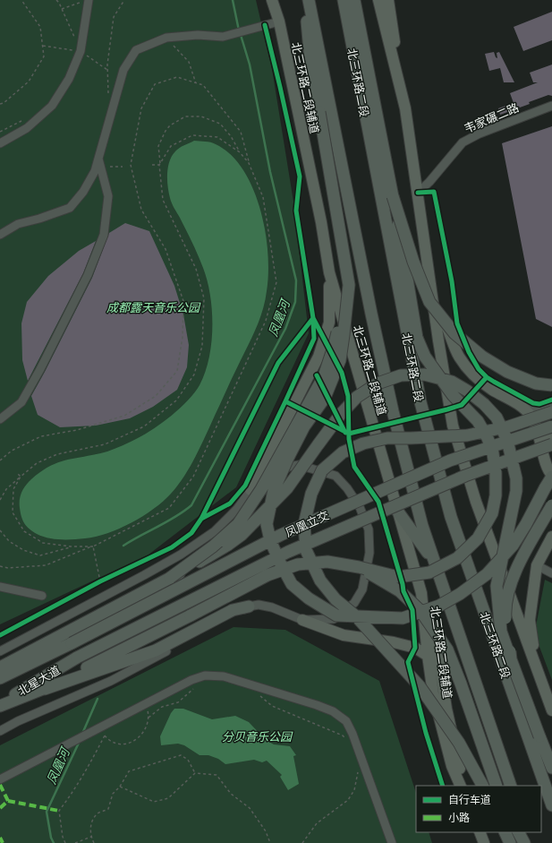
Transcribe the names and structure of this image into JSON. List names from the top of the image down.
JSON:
{
  "streets": {
    "highway": ["北三环路二段", "凤凰立交", "北星大道"],
    "main road": ["北三环路二段辅道"],
    "street": ["韦家碾二路"]
  },
  "crossings": [
    ["凤凰立交", "北星大道"]
  ],
  "water": ["凤凰河"],
  "parks": ["成都露天音乐公园", "分贝音乐公园"],
  "legend": ["自行车道", "小路"]
}
